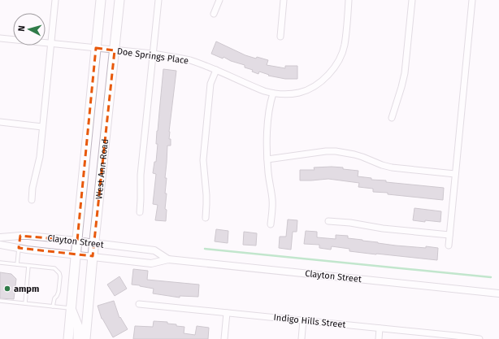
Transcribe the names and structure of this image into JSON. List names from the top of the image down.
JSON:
{
  "streets": {
    "main road": ["West Ann Road"],
    "street": ["Doe Springs Place", "Clayton Street", "Indigo Hills Street"]
  },
  "crossings": [
    ["Doe Springs Place", "West Ann Road"],
    ["West Ann Road", "Clayton Street"]
  ],
  "places": ["ampm"],
  "north": "left"
}
